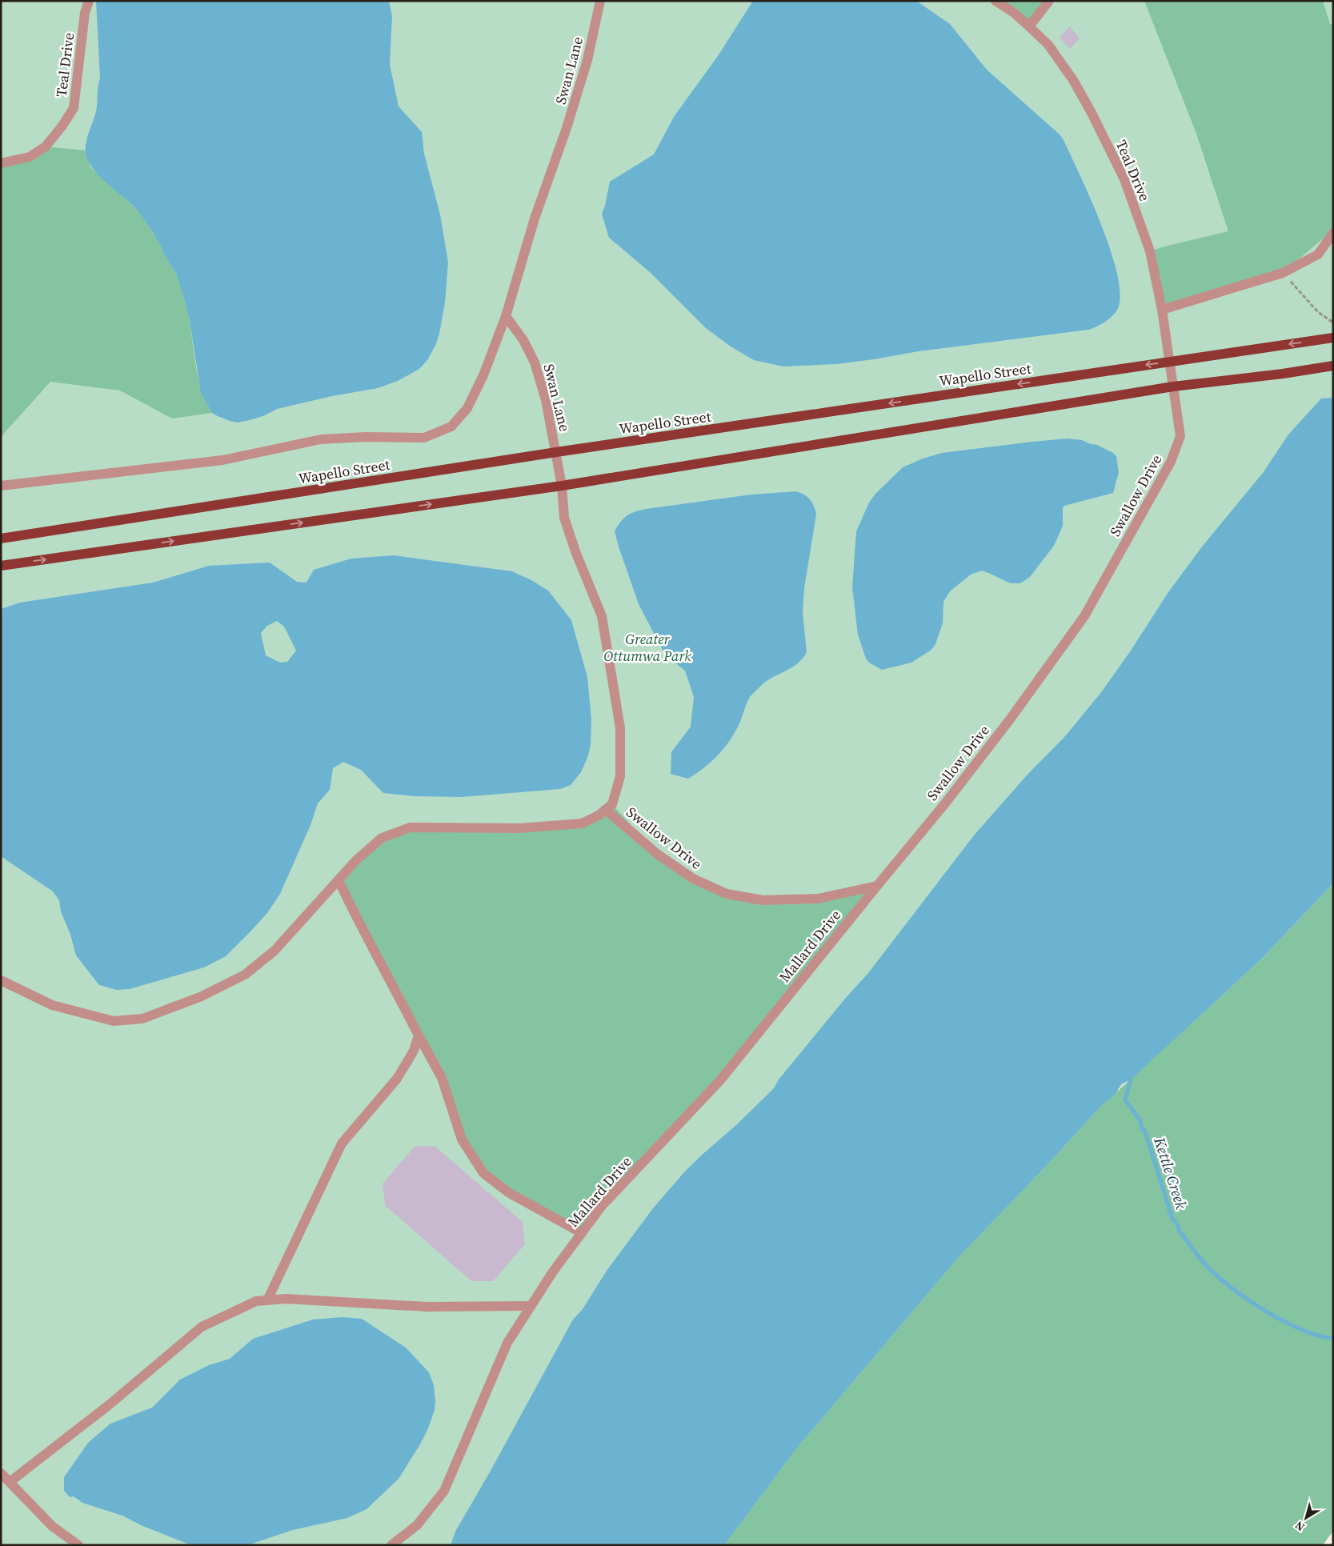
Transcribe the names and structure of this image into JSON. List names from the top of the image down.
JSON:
{
  "streets": {
    "main road": ["Wapello Street"],
    "lane": [
      "Teal Drive",
      "Swan Lane",
      "Swallow Drive",
      "Mallard Drive"
    ]
  },
  "crossings": [
    ["Teal Drive", "Wapello Street"],
    ["Teal Drive", "Swallow Drive"],
    ["Swan Lane", "Wapello Street"],
    ["Swan Lane", "Swallow Drive"],
    ["Swallow Drive", "Mallard Drive"]
  ],
  "water": ["Kettle Creek"],
  "parks": ["Greater Ottumwa Park"],
  "north": "bottom left"
}
